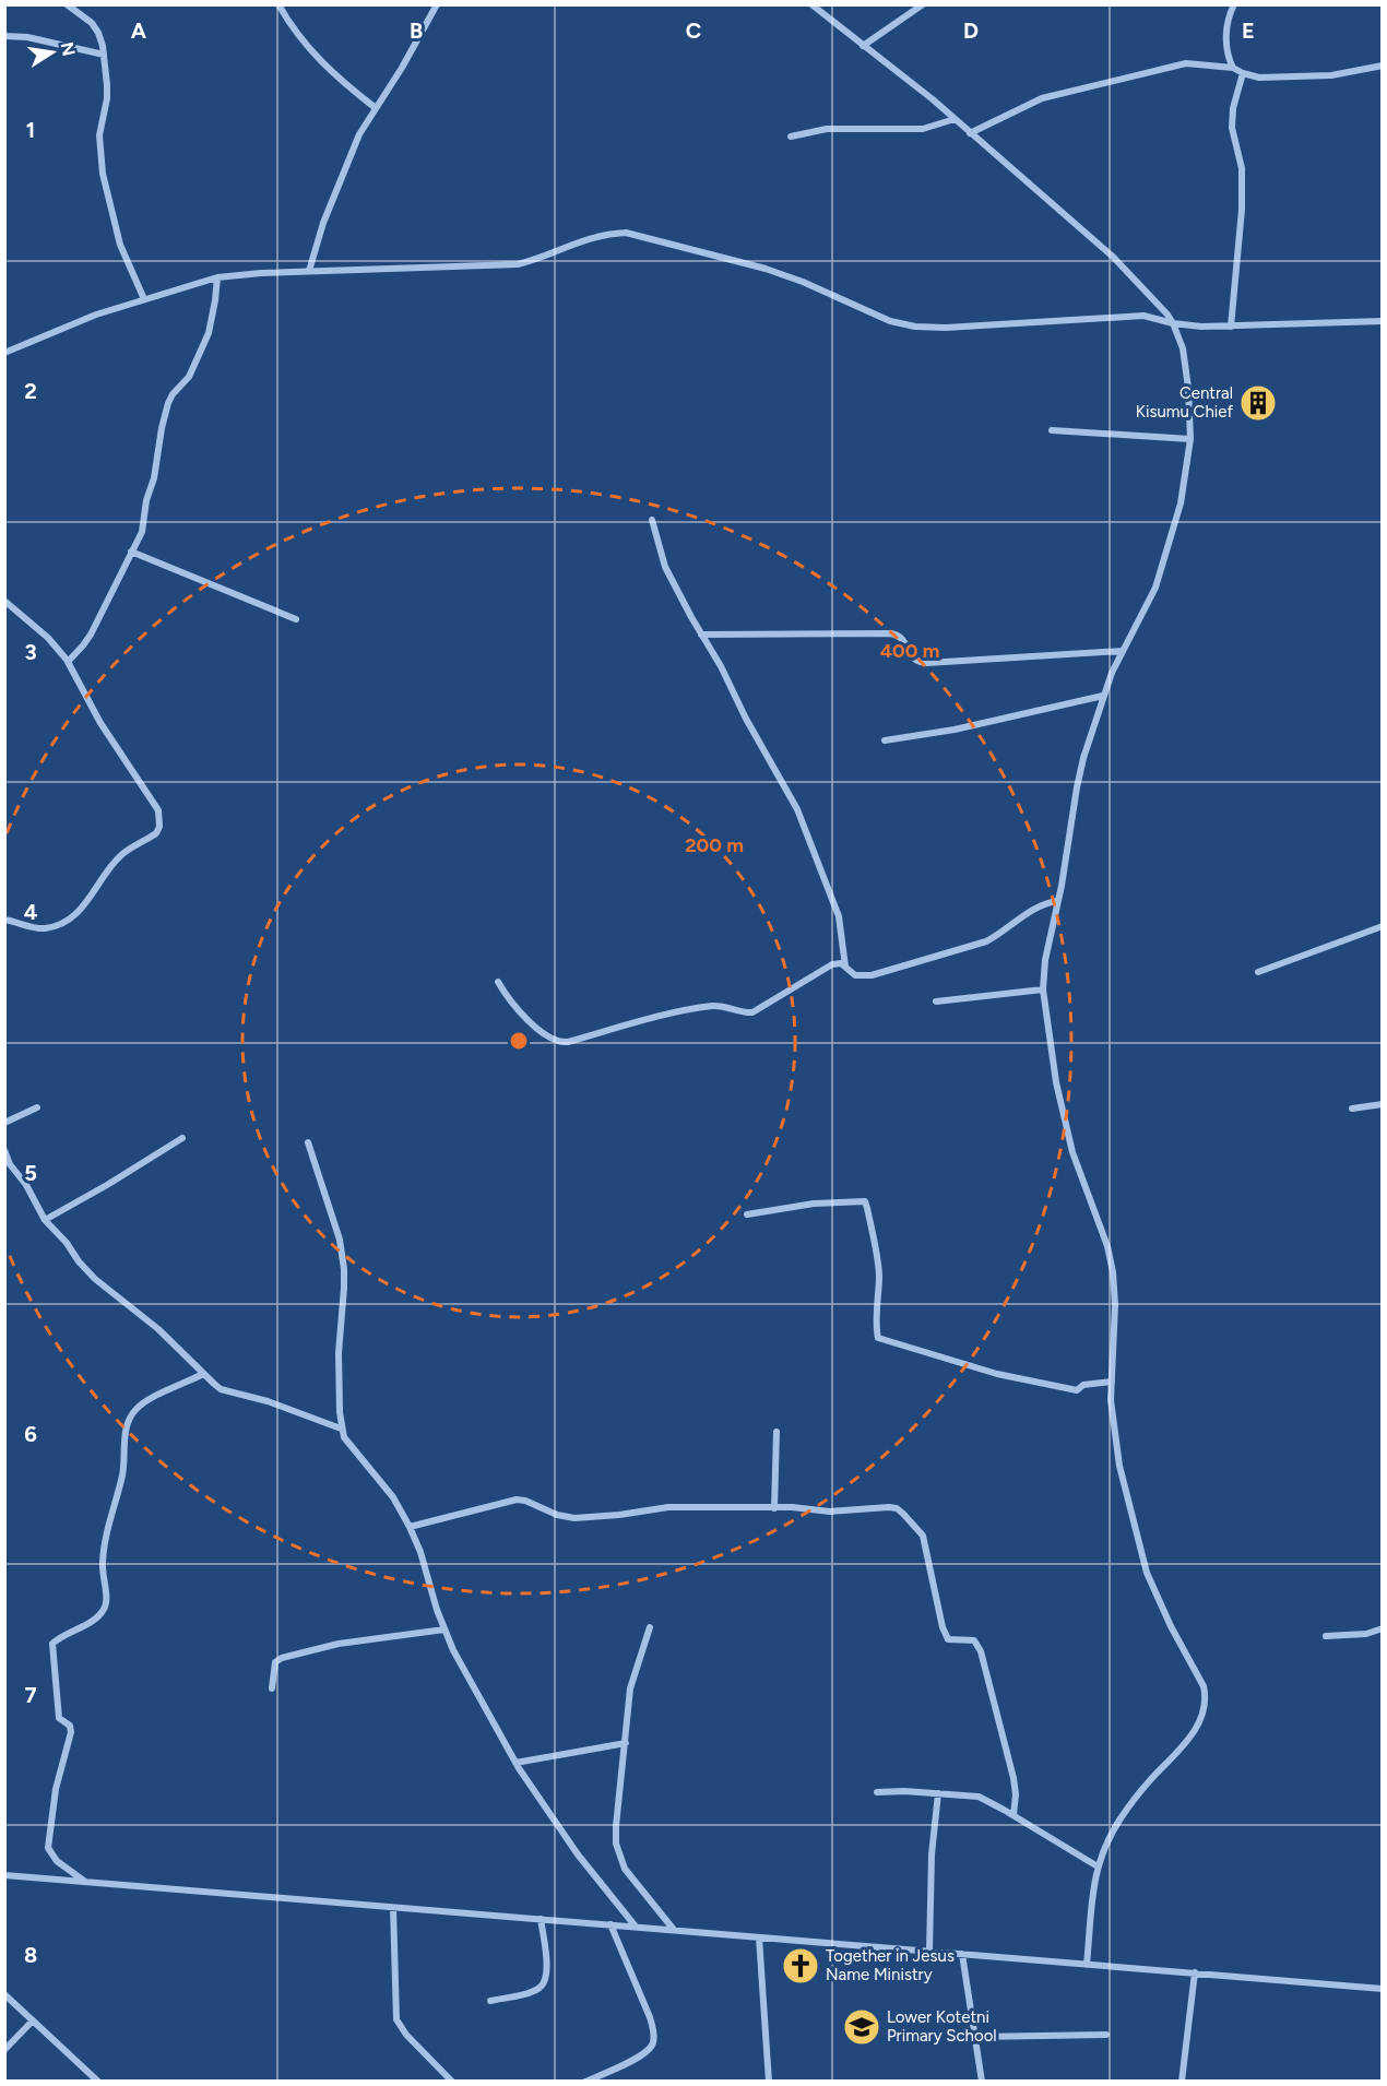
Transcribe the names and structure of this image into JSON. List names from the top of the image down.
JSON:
{
  "places": {
    "building": ["Central Kisumu Chief"],
    "church": ["Together in Jesus Name Ministry"],
    "school or university": ["Lower Kotetni Primary School"]
  },
  "north": "right",
  "grid": {
    "columns": [
      "A",
      "B",
      "C",
      "D",
      "E"
    ],
    "rows": [
      "1",
      "2",
      "3",
      "4",
      "5",
      "6",
      "7",
      "8"
    ]
  },
  "rings": ["400 m", "200 m"]
}
